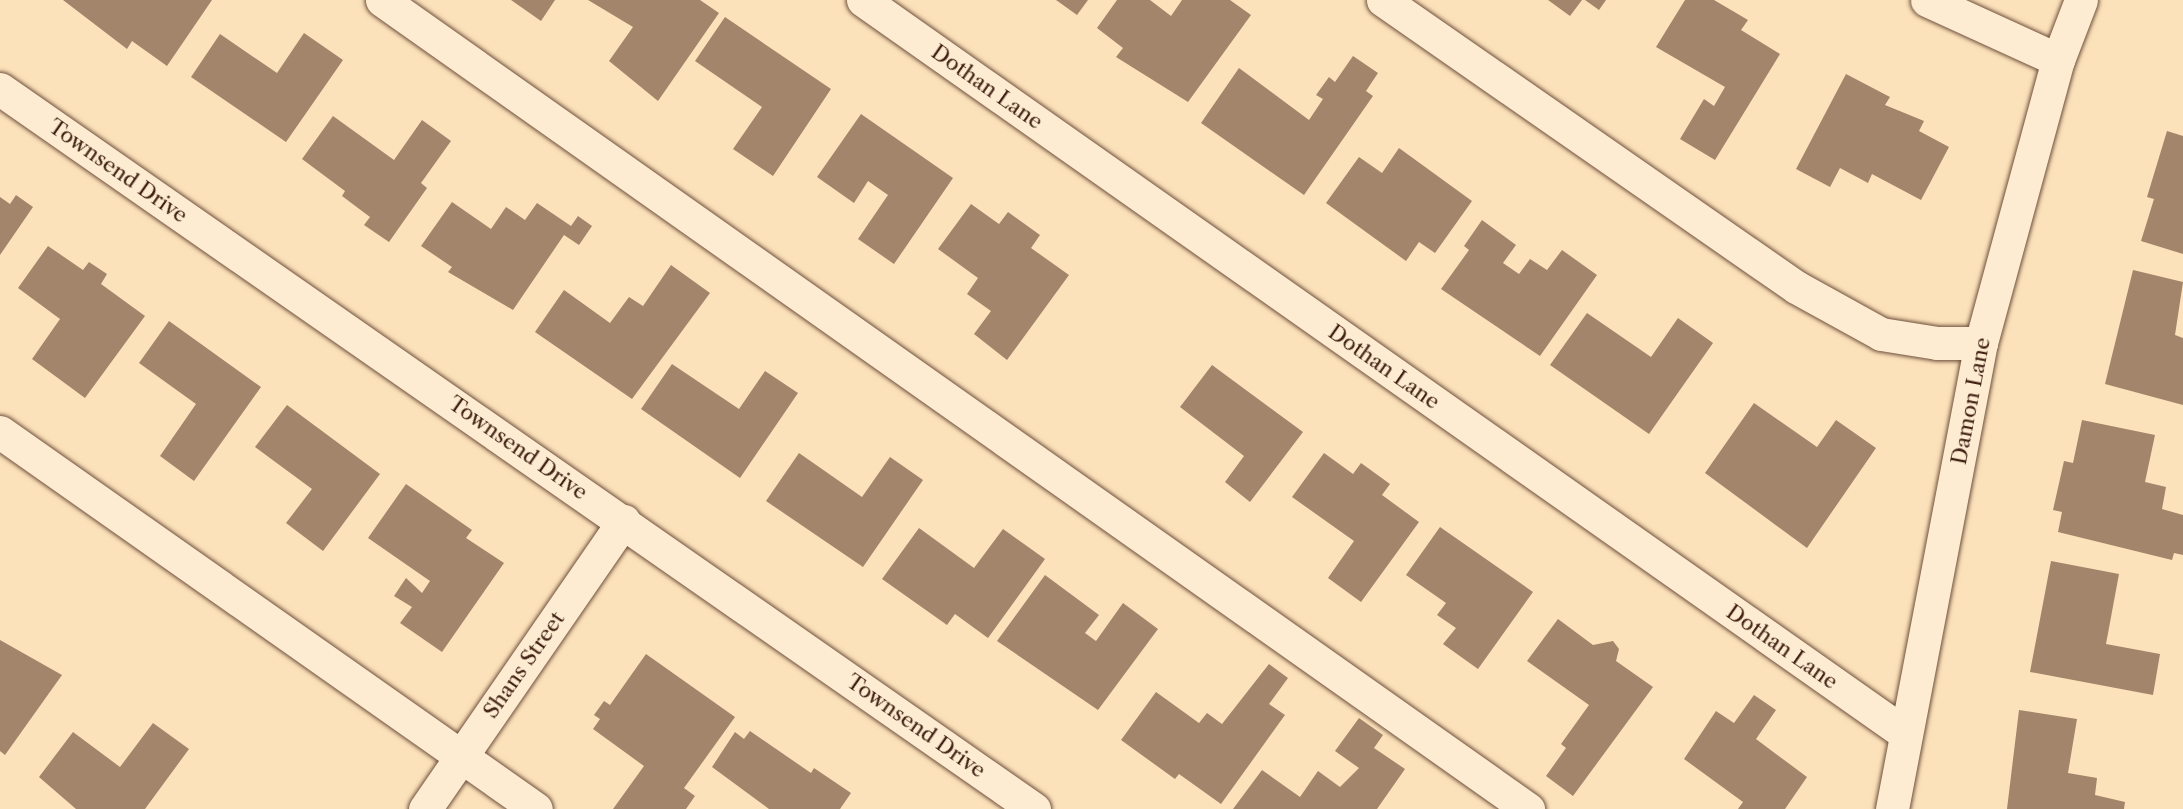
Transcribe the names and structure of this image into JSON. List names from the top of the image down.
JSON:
{
  "streets": {
    "street": [
      "Dothan Lane",
      "Townsend Drive",
      "Damon Lane",
      "Shans Street"
    ]
  },
  "crossings": [
    ["Dothan Lane", "Damon Lane"],
    ["Townsend Drive", "Shans Street"]
  ]
}
